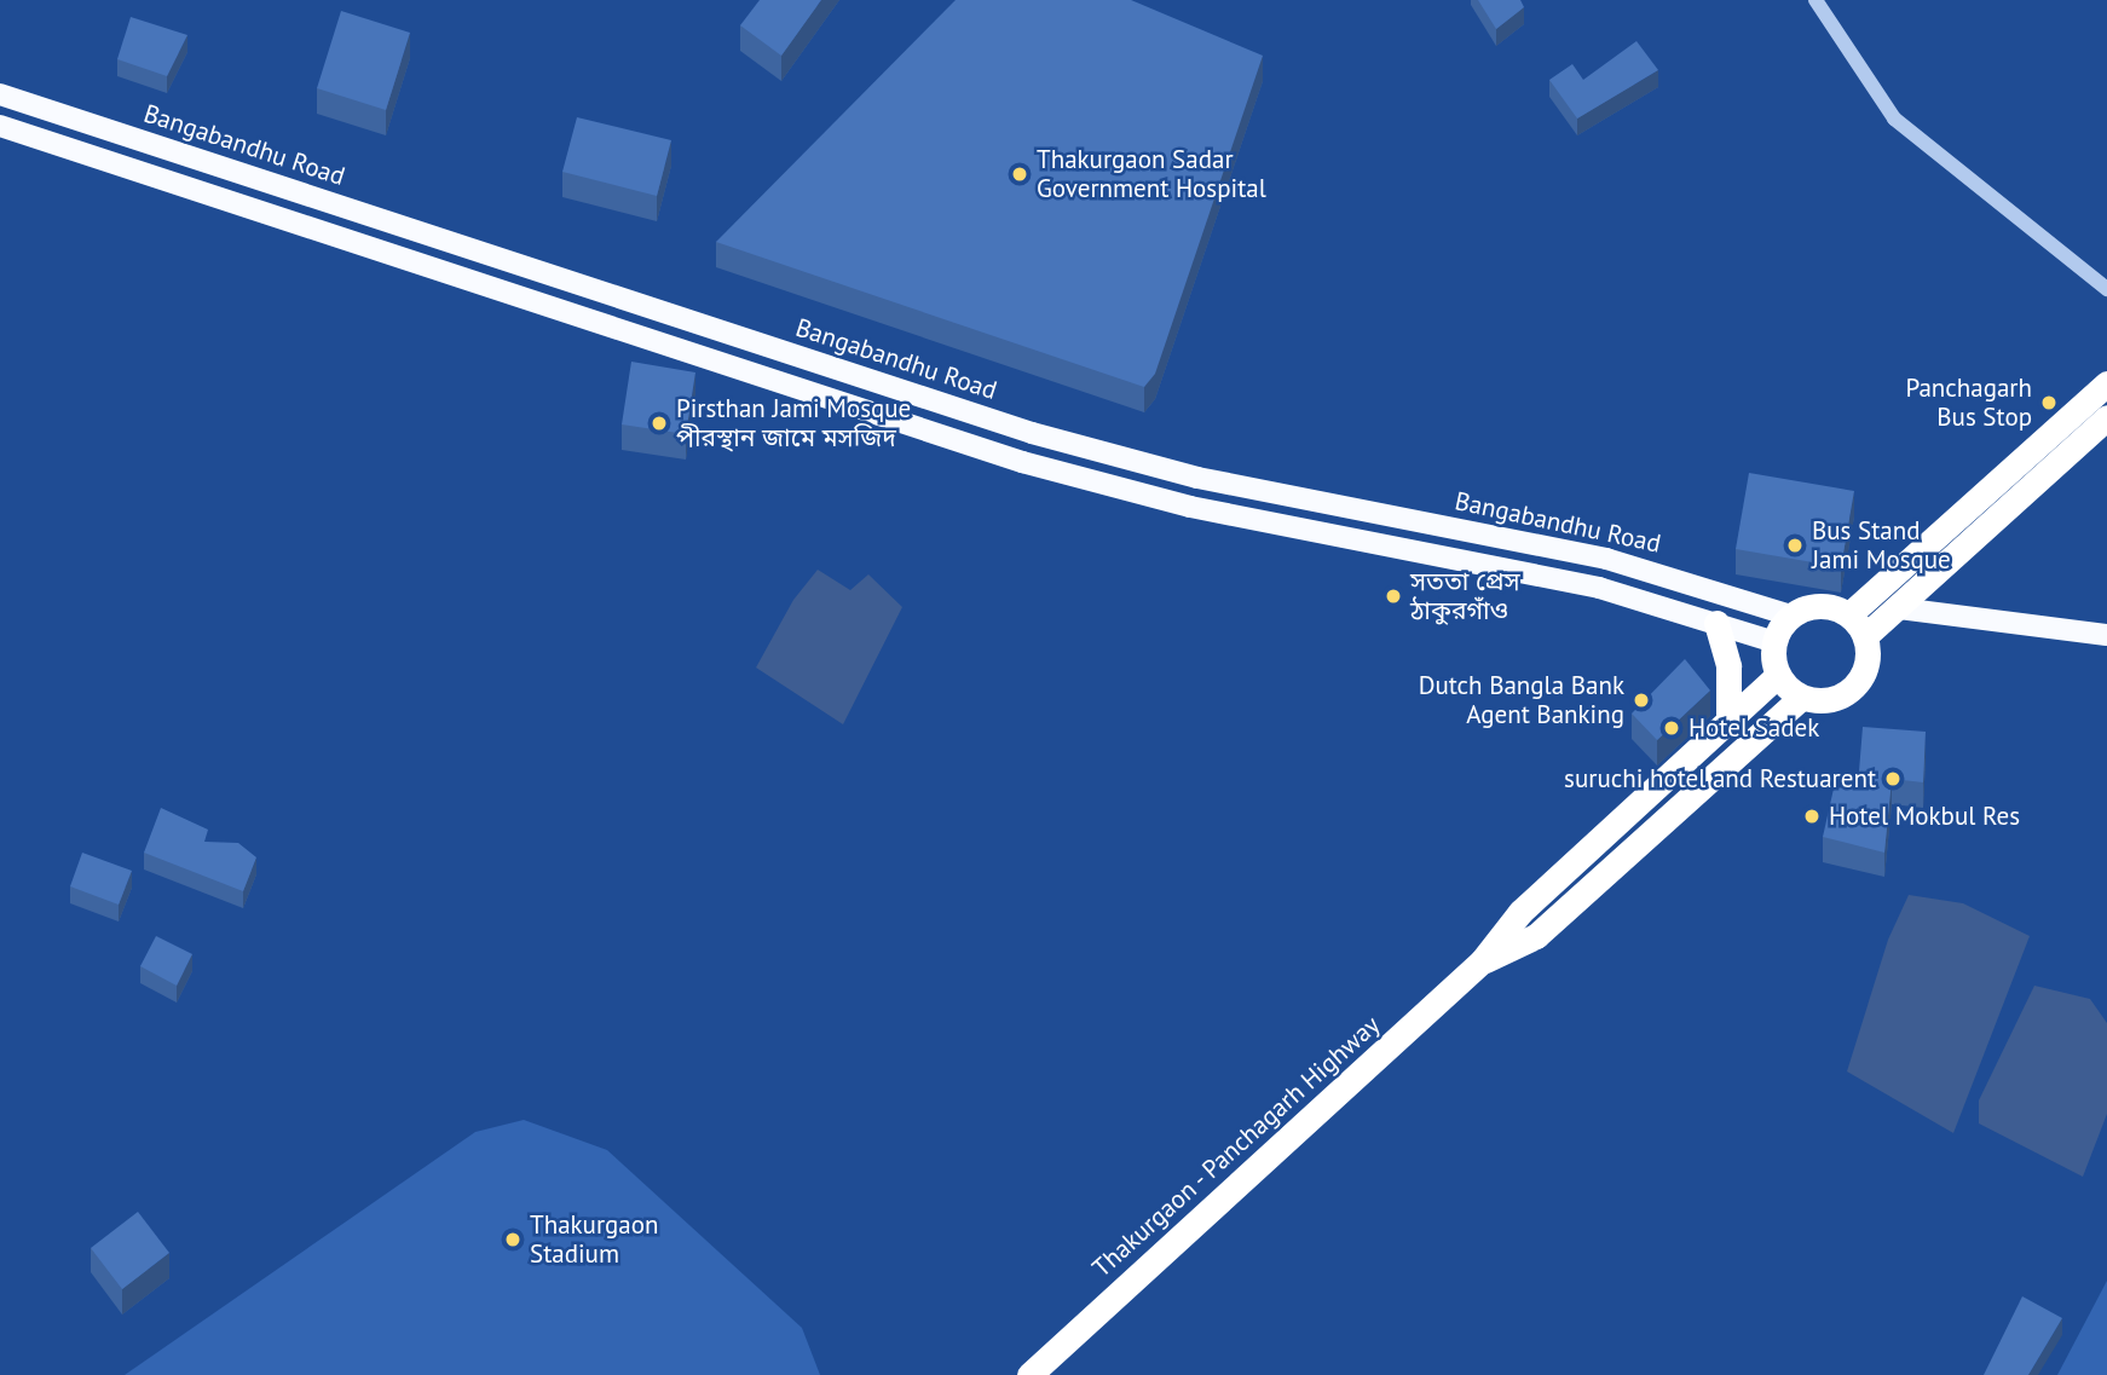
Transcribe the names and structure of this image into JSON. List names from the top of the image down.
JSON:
{
  "streets": {
    "highway": ["Thakurgaon - Panchagarh Highway"],
    "main road": ["Bangabandhu Road"]
  },
  "crossings": [
    ["Bangabandhu Road", "Thakurgaon - Panchagarh Highway"]
  ],
  "places": [
    "Thakurgaon Sadar Government Hospital",
    "Panchagarh Bus Stop",
    "Pirsthan Jami Mosque পীরস্থান জামে মসজিদ",
    "Bus Stand Jami Mosque",
    "সততা প্রেস ঠাকুরগাঁও",
    "Dutch Bangla Bank Agent Banking",
    "Hotel Sadek",
    "suruchi hotel and Restuarent",
    "Hotel Mokbul Res",
    "Thakurgaon Stadium"
  ]
}
